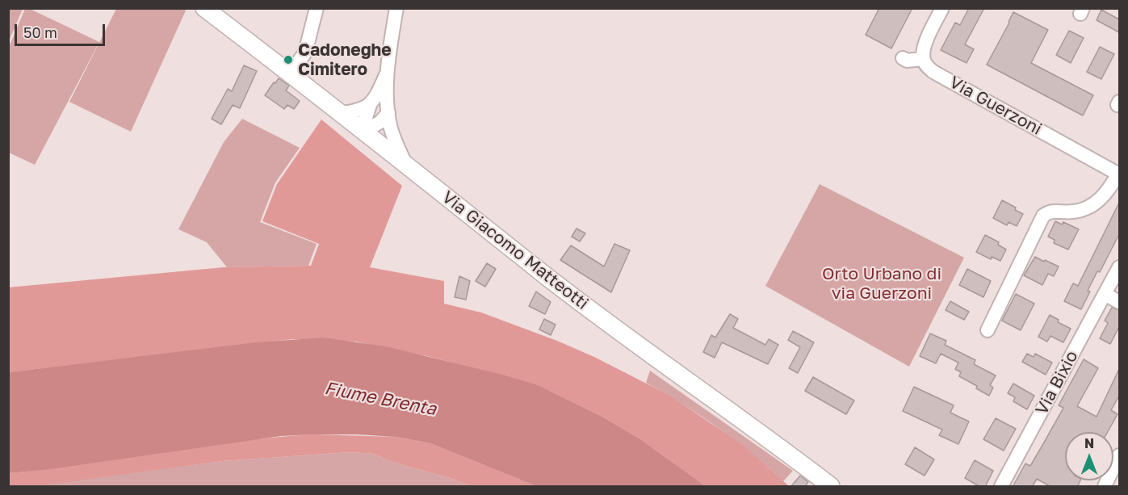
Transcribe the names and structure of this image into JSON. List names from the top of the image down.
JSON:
{
  "streets": {
    "main road": ["Via Giacomo Matteotti"],
    "street": ["Via Guerzoni", "Via Bixio"]
  },
  "water": ["Fiume Brenta"],
  "parks": ["Orto Urbano di via Guerzoni"],
  "places": ["Cadoneghe Cimitero"],
  "scale_bar": "50 m",
  "north": "top"
}
